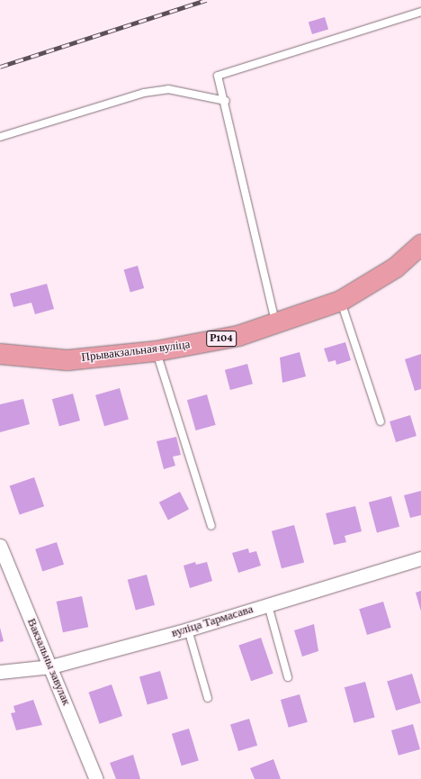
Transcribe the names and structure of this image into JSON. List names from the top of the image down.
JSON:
{
  "streets": {
    "main road": ["Р104", "Прывакзальная вуліца"],
    "street": ["вуліца Тармасава", "Вакзальны завулак"]
  },
  "crossings": [
    ["вуліца Тармасава", "Вакзальны завулак"]
  ]
}
